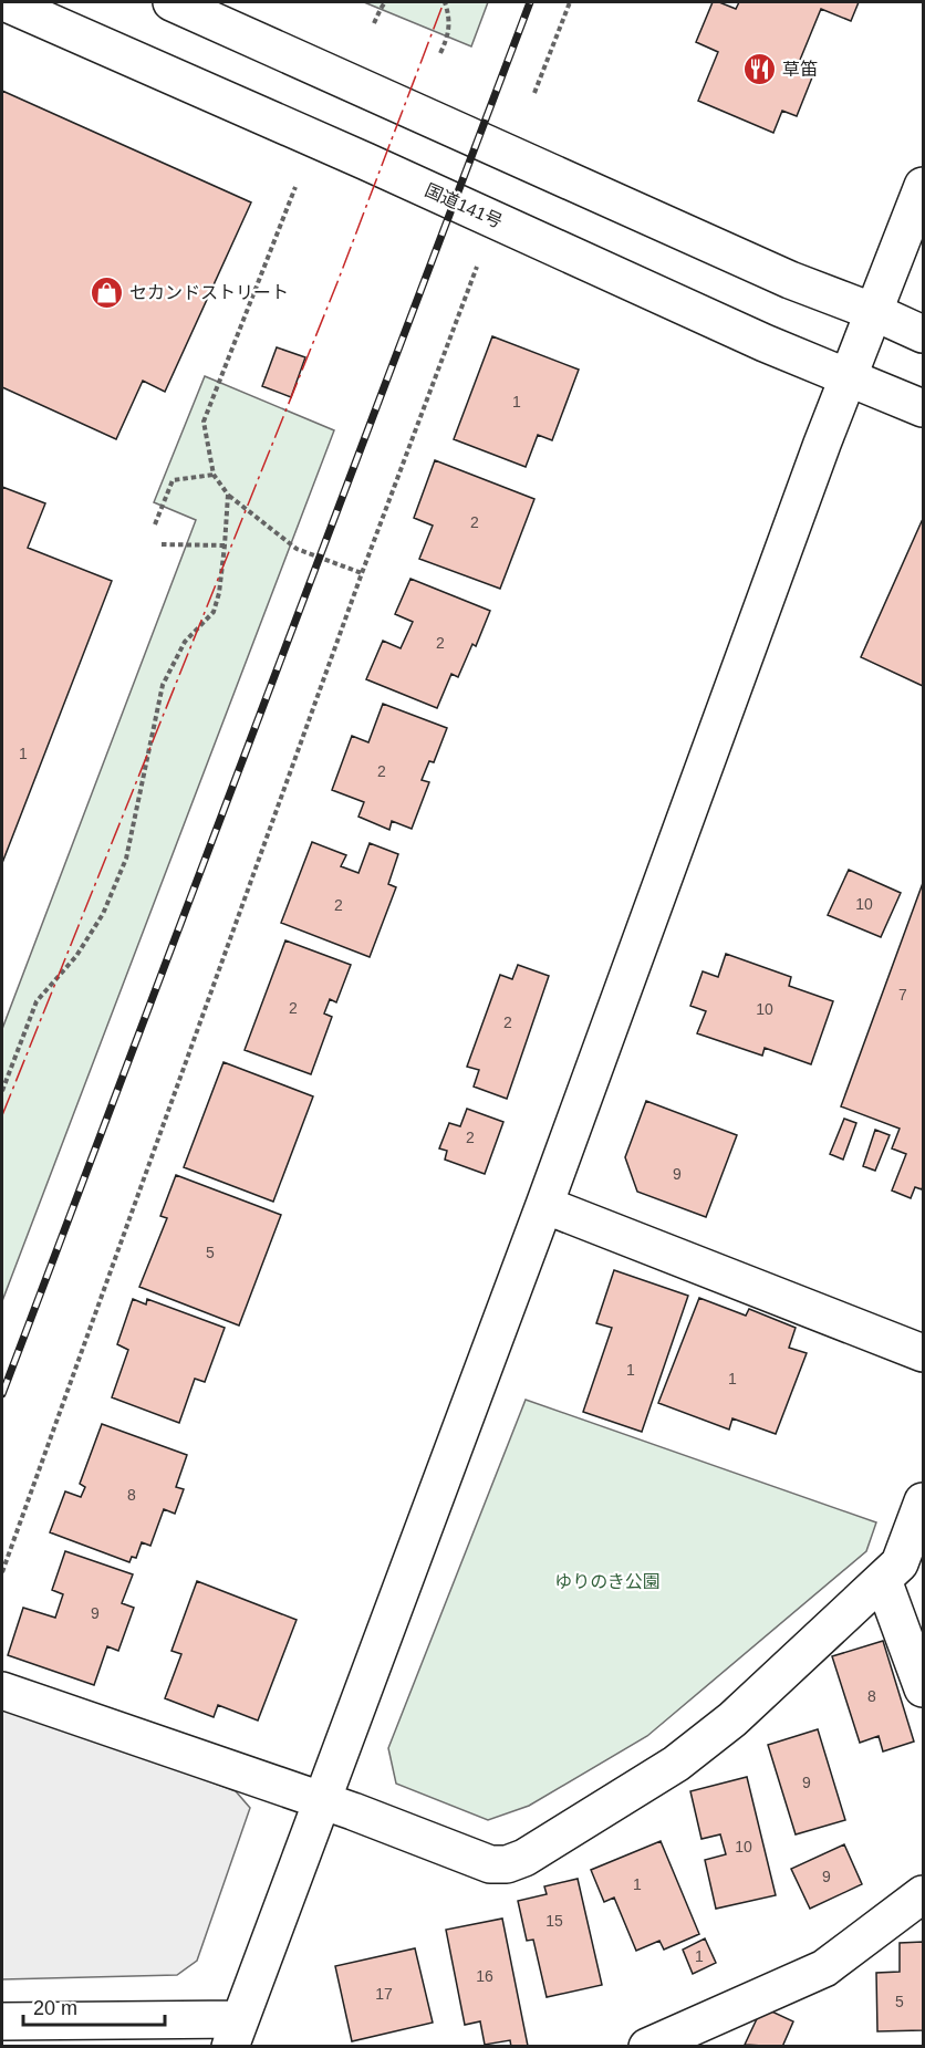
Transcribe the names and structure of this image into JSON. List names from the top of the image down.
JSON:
{
  "streets": {
    "main road": ["国道141号"]
  },
  "parks": ["ゆりのき公園"],
  "places": {
    "restaurant": ["草笛"],
    "shop": ["セカンドストリート"]
  },
  "house_numbers": [
    "1",
    "2",
    "2",
    "1",
    "2",
    "10",
    "2",
    "7",
    "2",
    "10",
    "2",
    "2",
    "9",
    "5",
    "1",
    "1",
    "8",
    "9",
    "8",
    "9",
    "10",
    "9",
    "1",
    "15",
    "1",
    "16",
    "17",
    "5"
  ],
  "scale_bar": "20 m"
}
